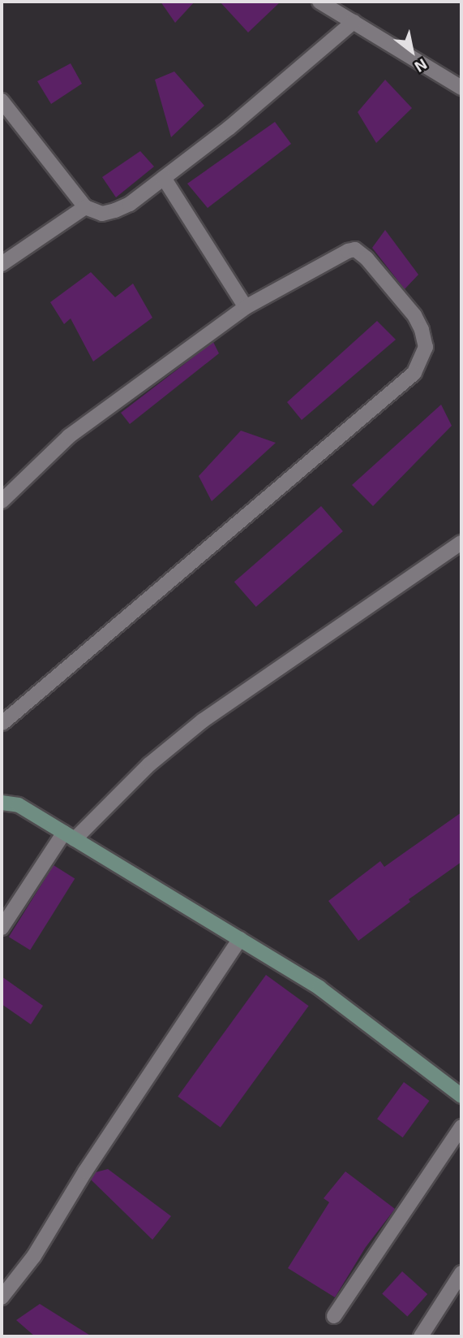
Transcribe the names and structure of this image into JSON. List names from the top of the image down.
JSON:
{
  "north": "bottom right"
}
